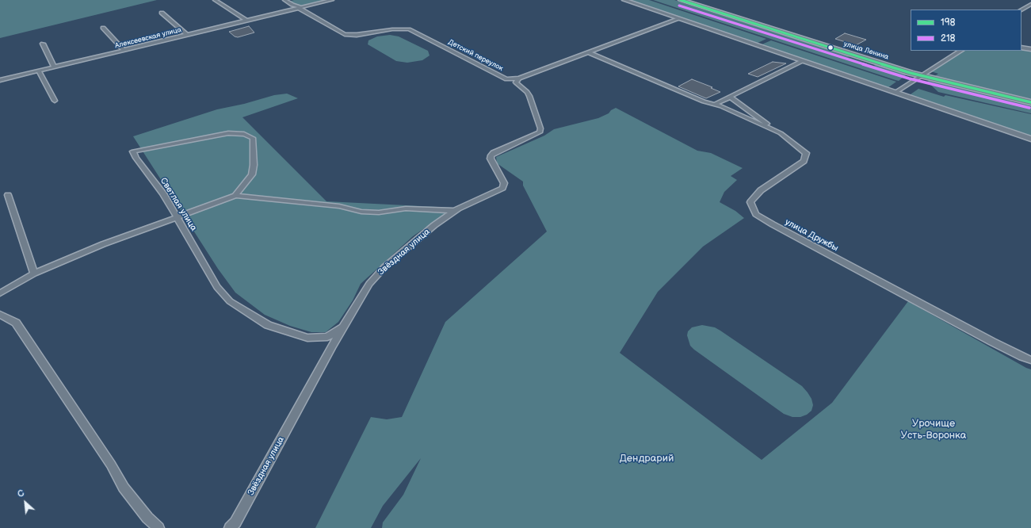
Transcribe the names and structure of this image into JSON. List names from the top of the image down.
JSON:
{
  "streets": {
    "main road": ["улица Ленина"],
    "street": [
      "Алексеевская улица",
      "Детский переулок",
      "Светлая улица",
      "улица Дружбы",
      "Звёздная улица"
    ]
  },
  "crossings": [
    ["Алексеевская улица", "Детский переулок"],
    ["Детский переулок", "Звёздная улица"],
    ["Светлая улица", "Звёздная улица"]
  ],
  "parks": ["Урочище Усть-Воронка", "Дендрарий"],
  "lines": ["transit line 198", "transit line 218"],
  "legend": ["198", "218"],
  "north": "top left"
}
